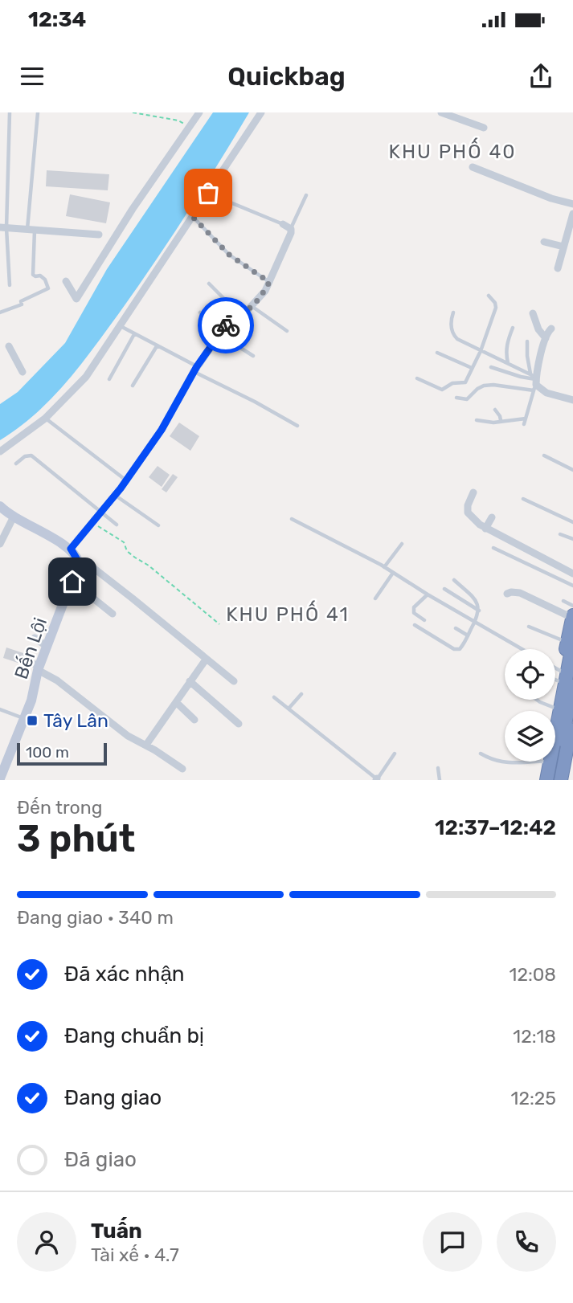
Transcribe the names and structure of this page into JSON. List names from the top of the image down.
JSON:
{
  "streets": {
    "street": ["Bến Lội"]
  },
  "districts": ["KHU PHỐ 40", "KHU PHỐ 41"],
  "places": {
    "transit": ["Tây Lân"]
  },
  "scale_bar": "100 m",
  "page": {
    "status": "12:34",
    "header": "Quickbag",
    "scale": "100 m",
    "heading": ["3 phút", "Đến trong", "12:37–12:42"],
    "panel": ["Tuấn", "Tài xế · 4.7"],
    "bar": "Đang giao · 340 m",
    "list": [
      ["Đã xác nhận", "12:08"],
      ["Đang chuẩn bị", "12:18"],
      ["Đang giao", "12:25"],
      "Đã giao"
    ]
  }
}
